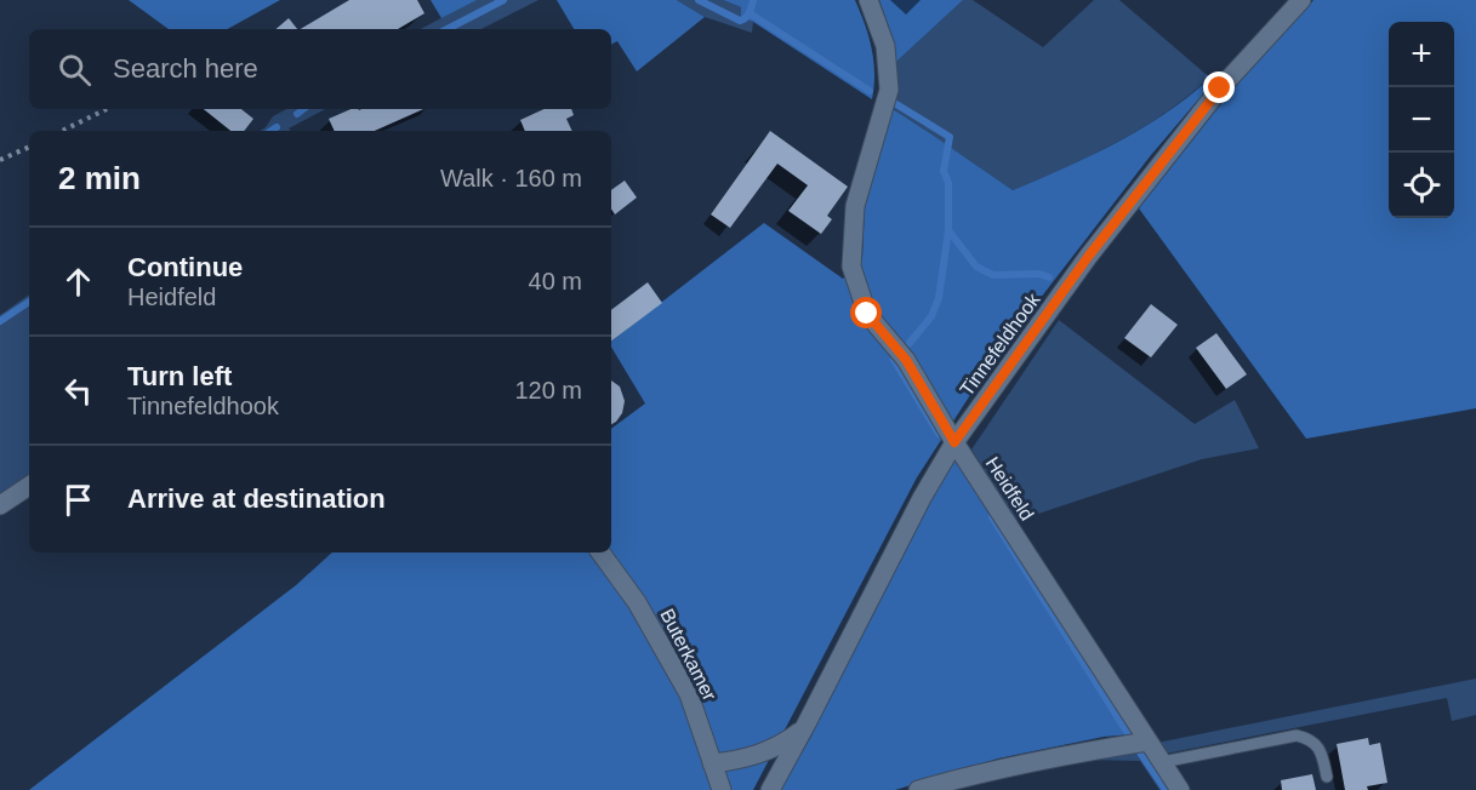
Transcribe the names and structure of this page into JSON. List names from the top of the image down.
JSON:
{
  "streets": {
    "street": ["Tinnefeldhook", "Heidfeld", "Buterkamer"]
  },
  "crossings": [
    ["Tinnefeldhook", "Heidfeld"]
  ],
  "page": {
    "map_buttons": ["+", "−"],
    "search": "Search here",
    "heading": ["2 min", "Walk · 160 m"],
    "list": [
      ["Continue", "Heidfeld", "40 m"],
      ["Turn left", "Tinnefeldhook", "120 m"],
      "Arrive at destination"
    ]
  }
}
